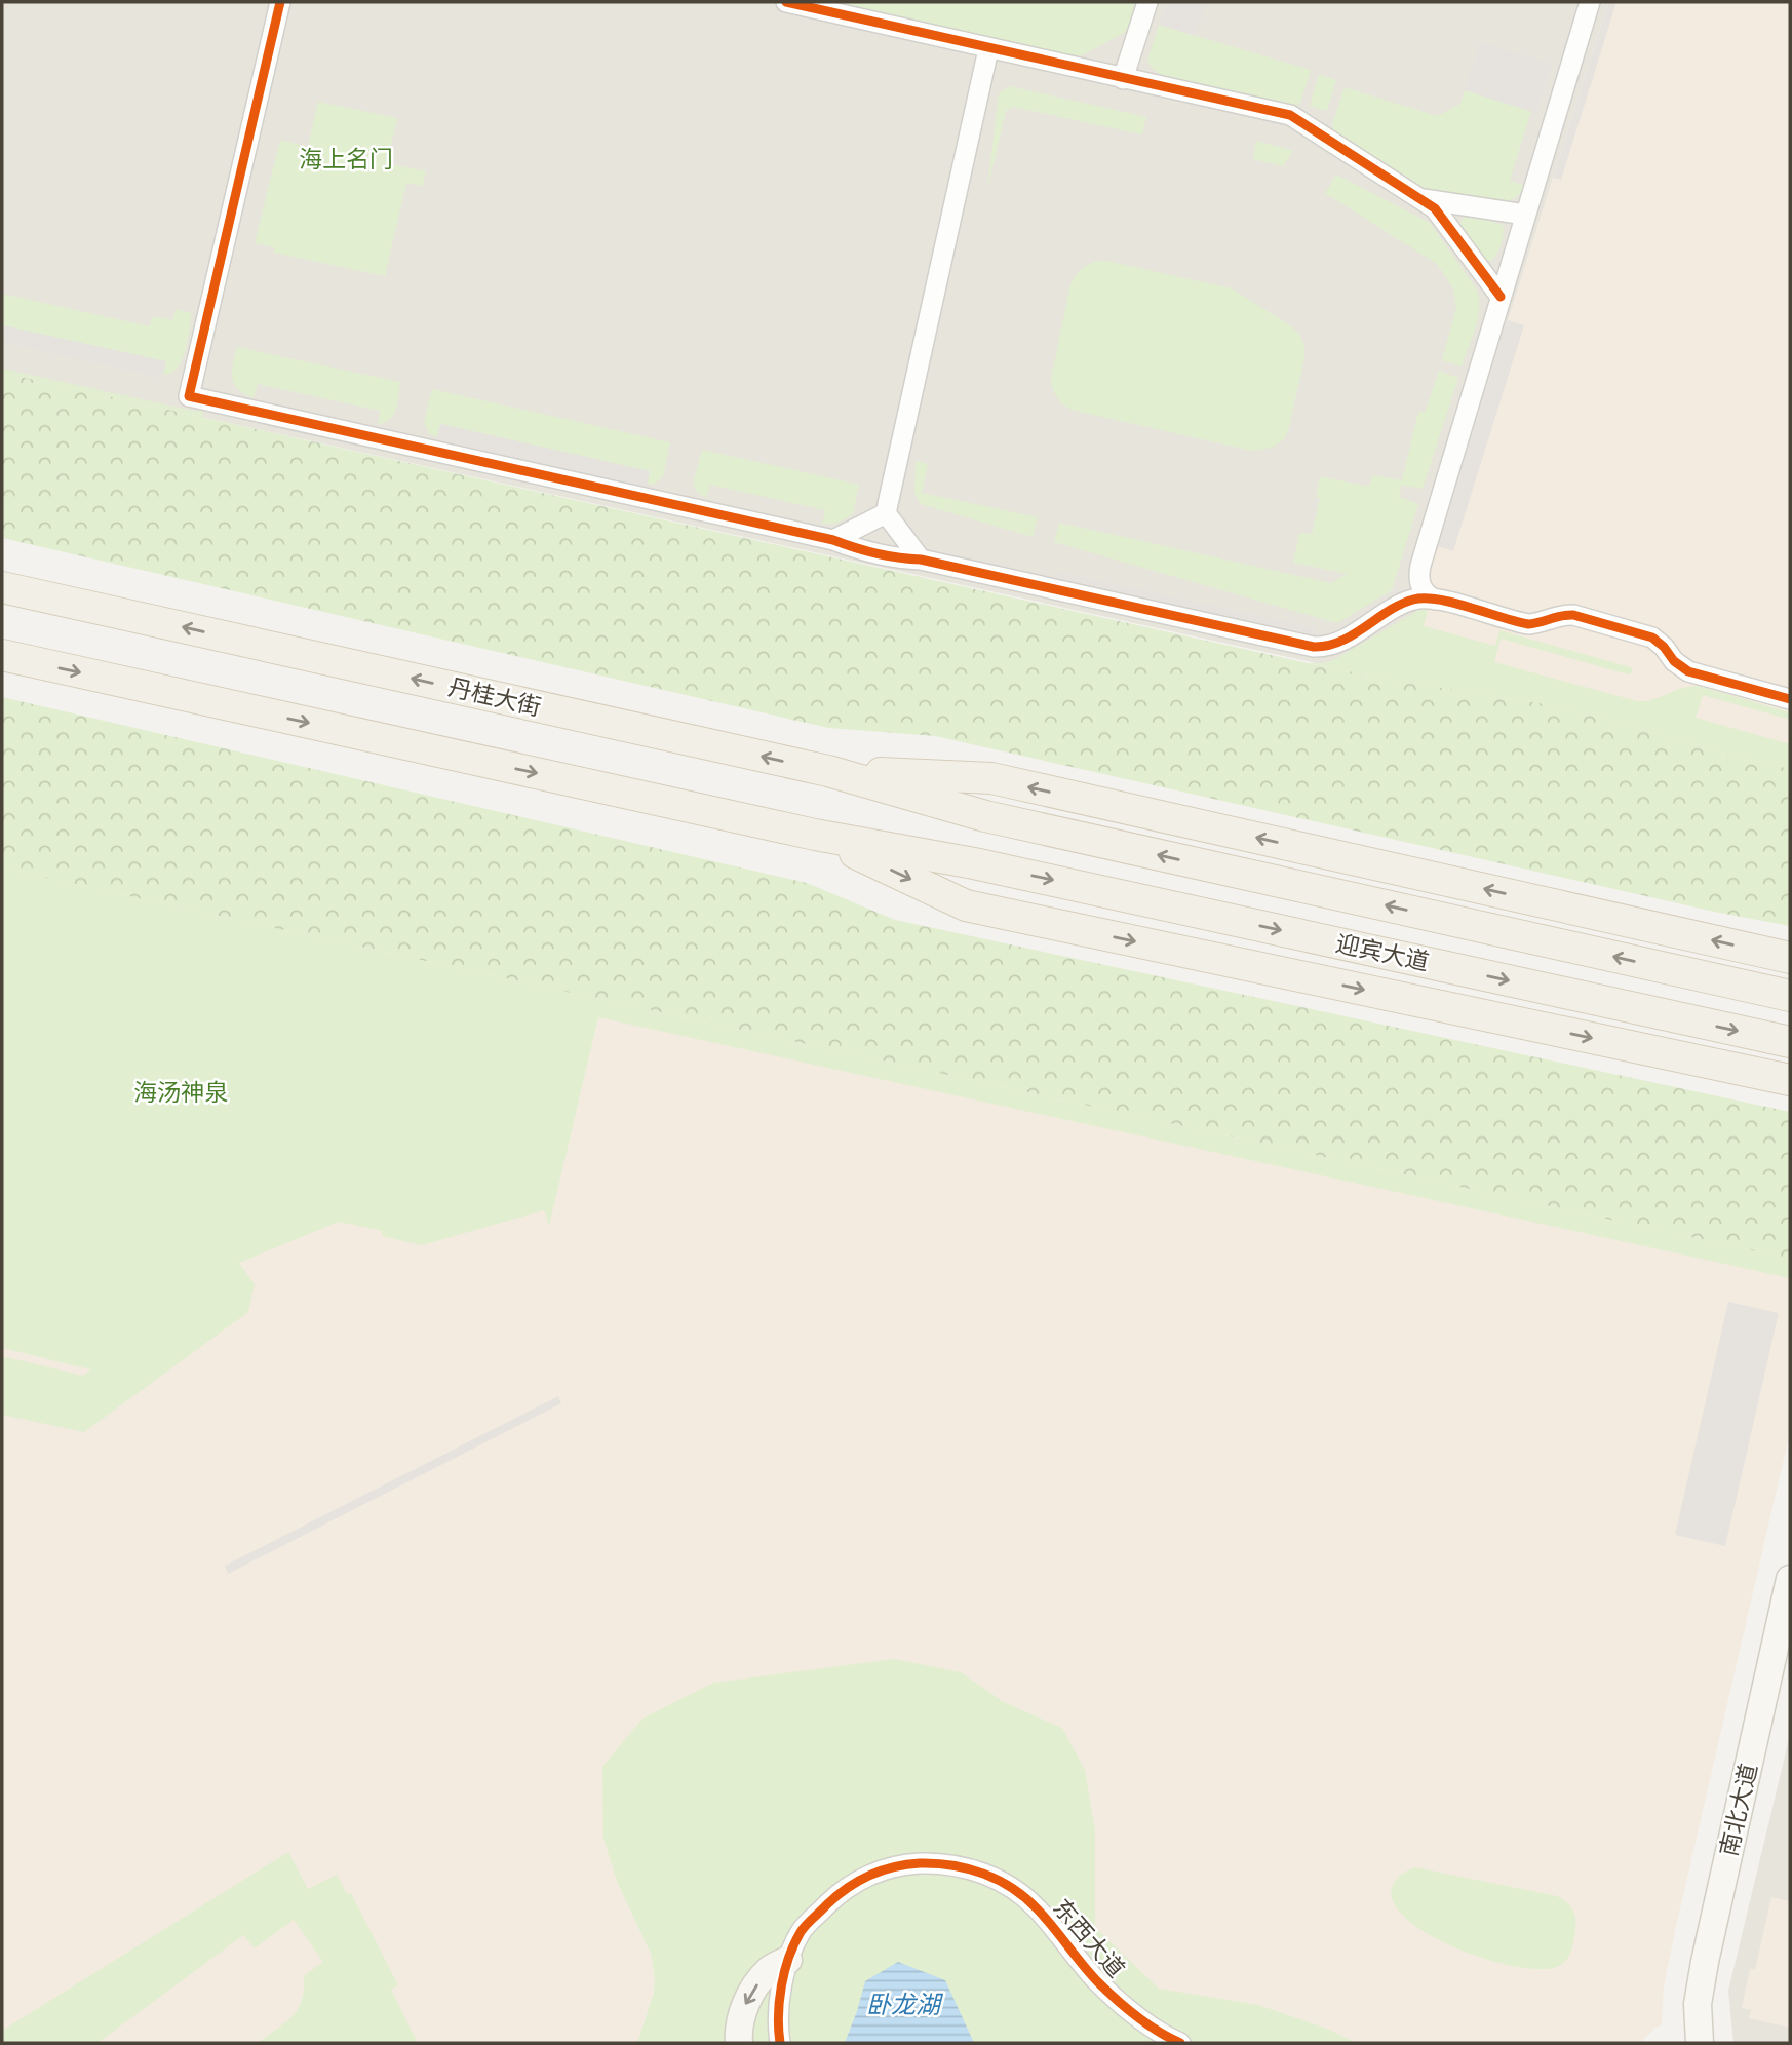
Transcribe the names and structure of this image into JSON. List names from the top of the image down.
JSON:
{
  "streets": {
    "main road": ["丹桂大街", "迎宾大道"],
    "street": ["南北大道", "东西大道"]
  },
  "crossings": [
    ["丹桂大街", "迎宾大道"]
  ],
  "water": ["卧龙湖"],
  "parks": ["海上名门", "海汤神泉"]
}
